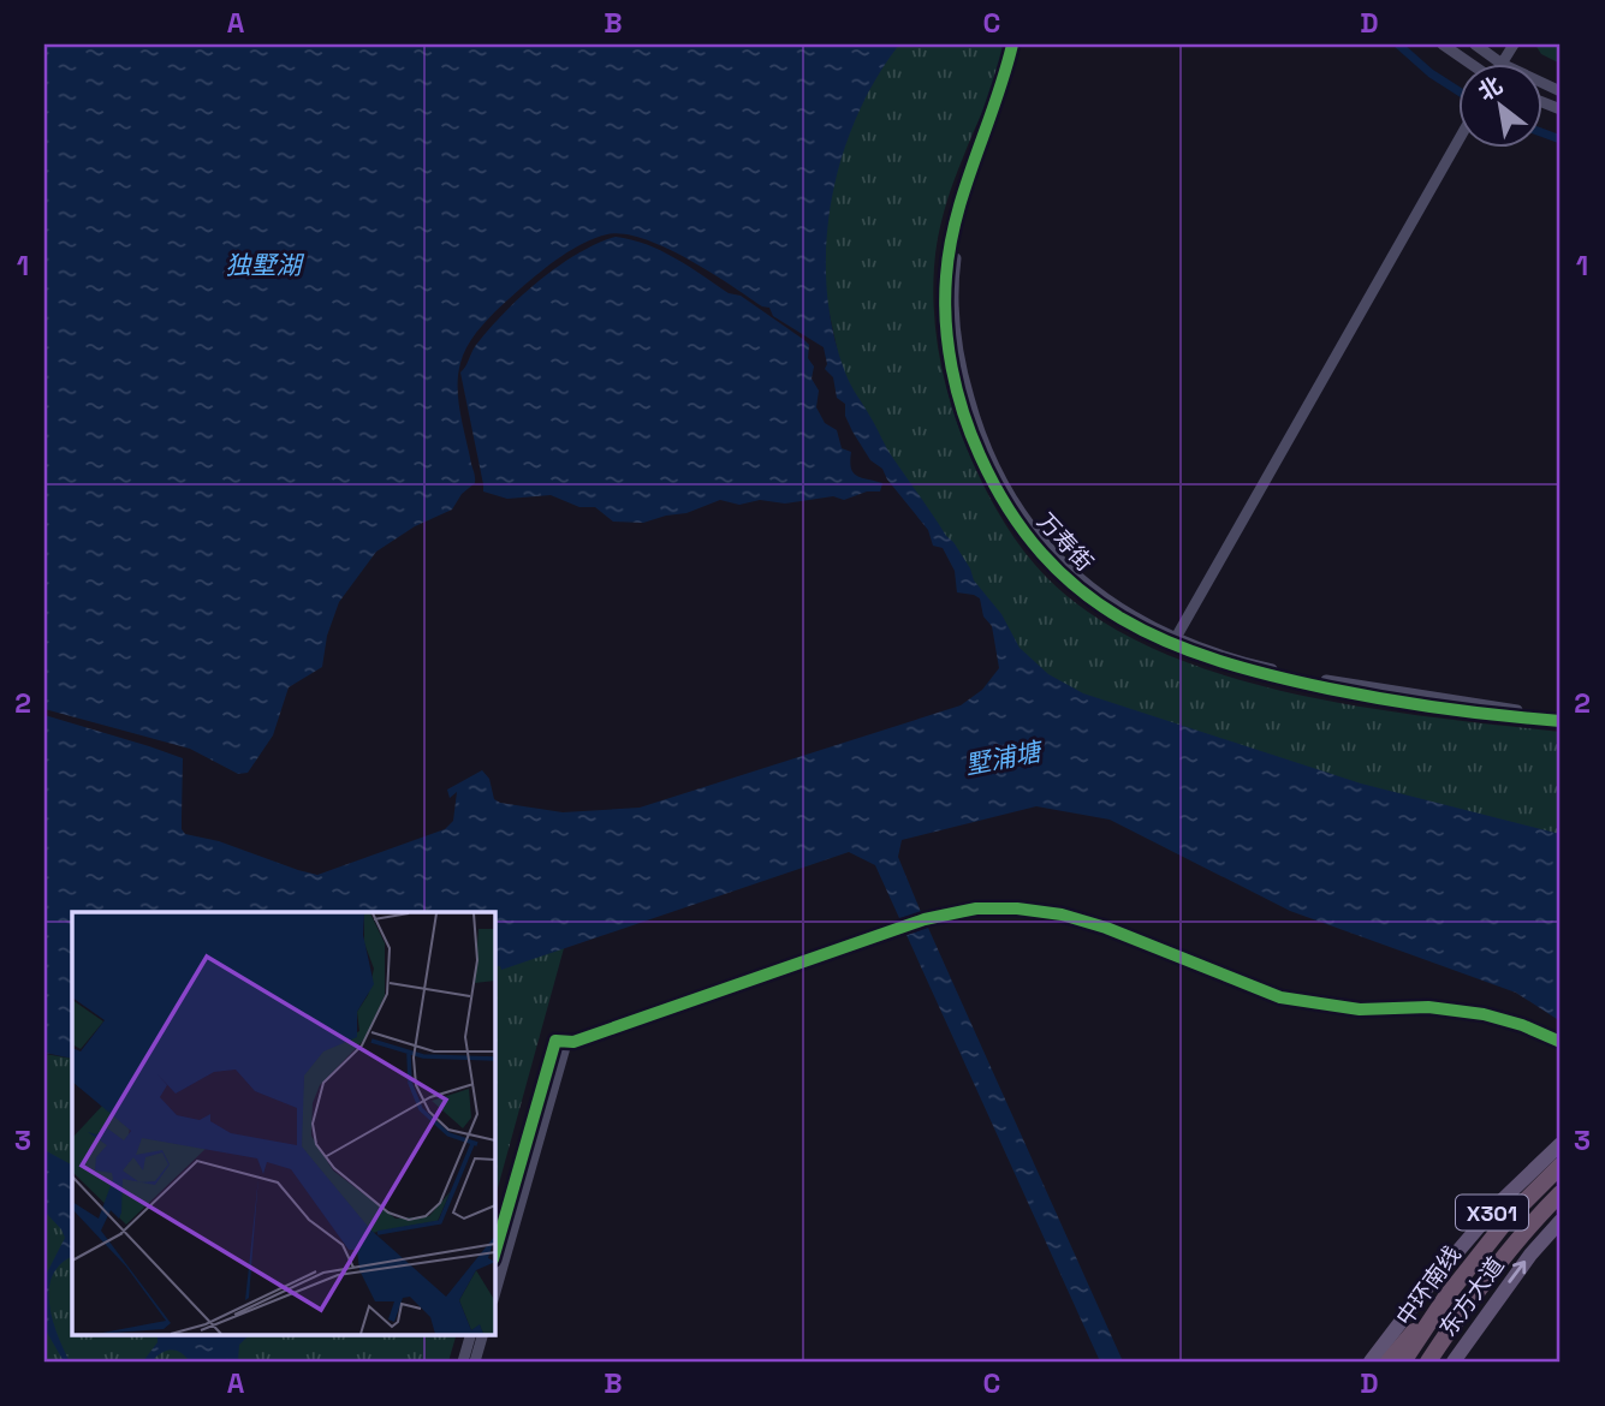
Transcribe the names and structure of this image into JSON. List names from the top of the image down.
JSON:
{
  "streets": {
    "highway": ["中环南线"],
    "main road": ["X301", "东方大道"],
    "street": ["万寿街"]
  },
  "water": ["独墅湖", "墅浦塘"],
  "north": "top left",
  "grid": {
    "columns": [
      "A",
      "B",
      "C",
      "D"
    ],
    "rows": ["1", "2", "3"]
  }
}
